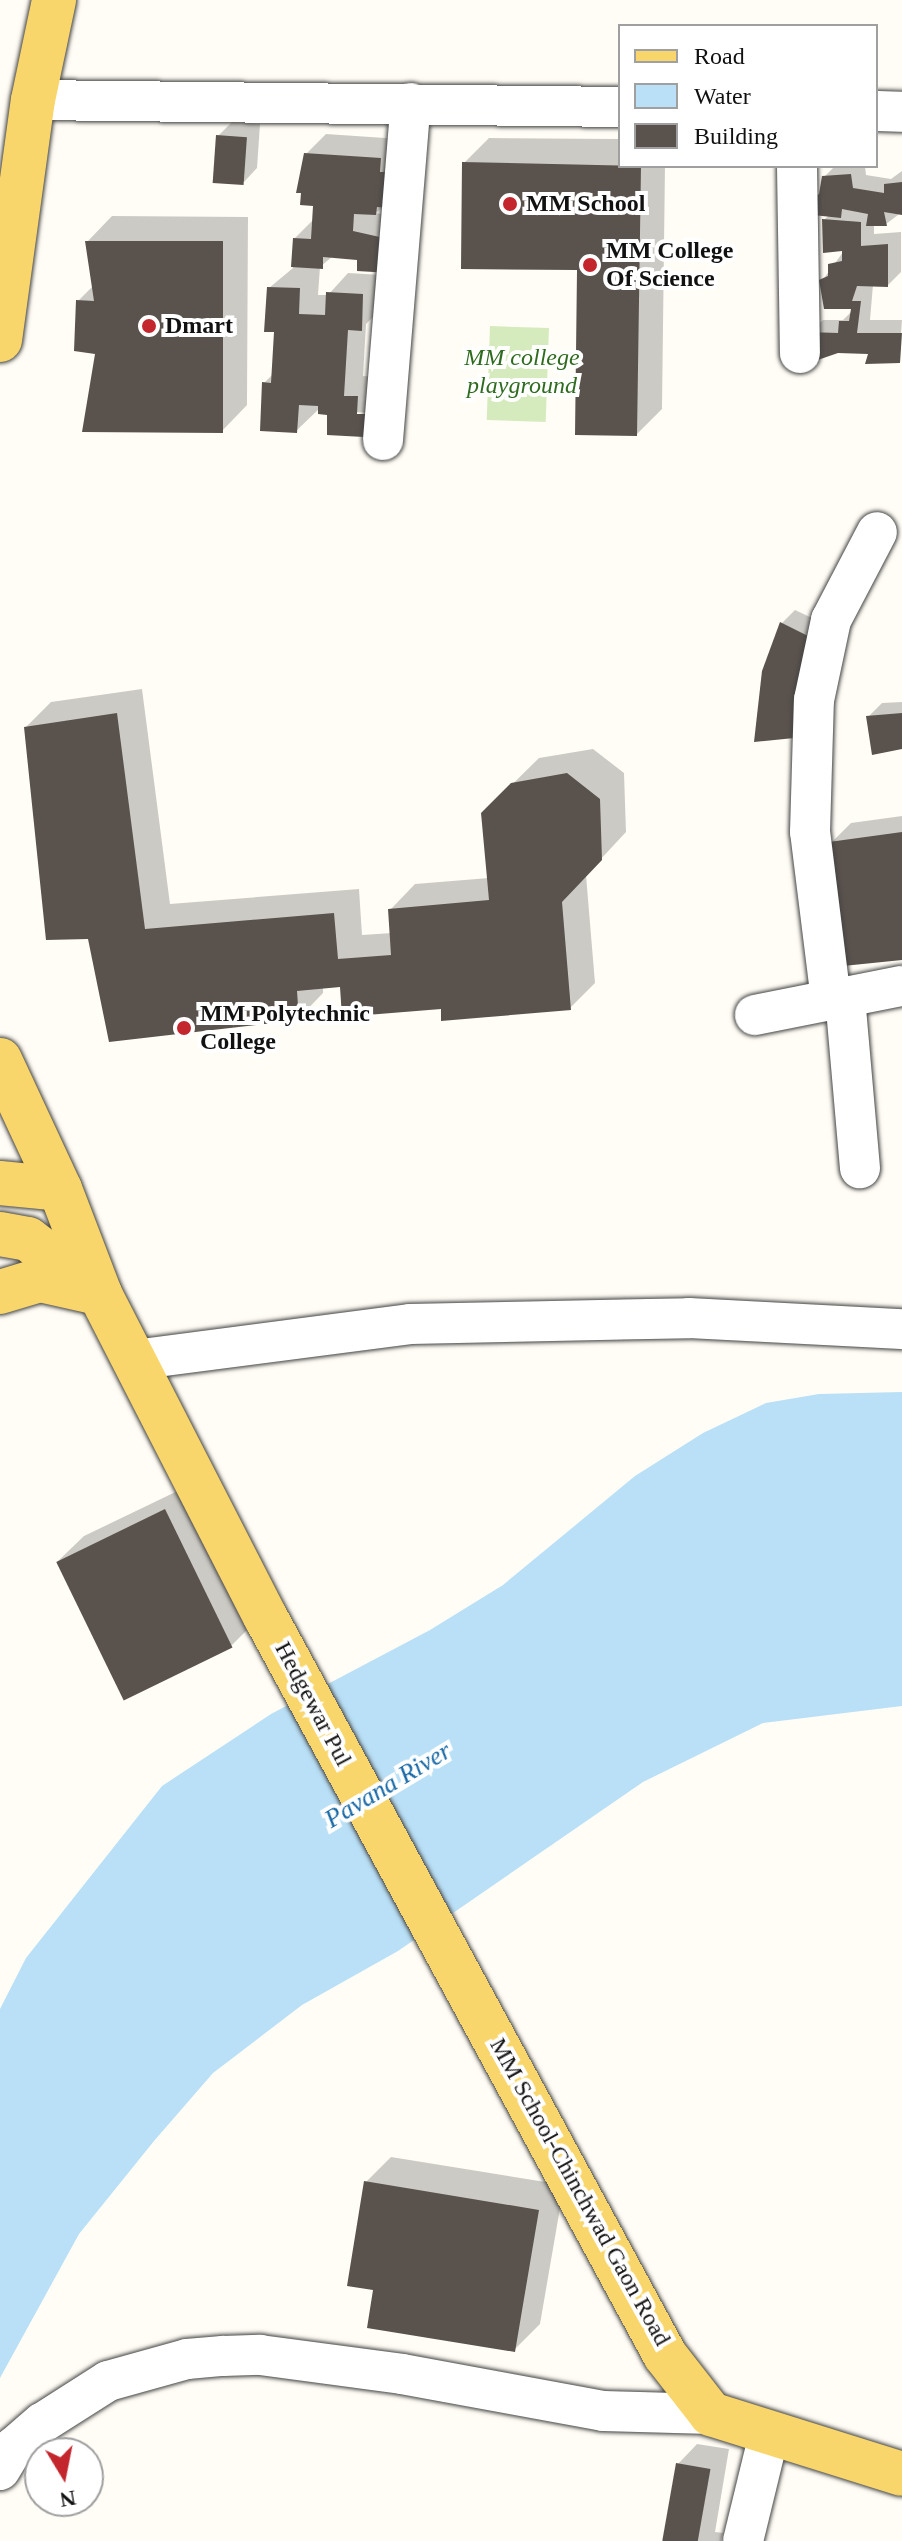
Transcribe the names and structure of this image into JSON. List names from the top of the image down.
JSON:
{
  "streets": {
    "main road": ["Hedgewar Pul", "MM School-Chinchwad Gaon Road"]
  },
  "crossings": [
    ["Hedgewar Pul", "MM School-Chinchwad Gaon Road"]
  ],
  "water": ["Pavana River"],
  "parks": ["MM college playground"],
  "places": [
    "MM School",
    "MM College Of Science",
    "Dmart",
    "MM Polytechnic College"
  ],
  "legend": ["Road", "Water", "Building"],
  "north": "bottom"
}
